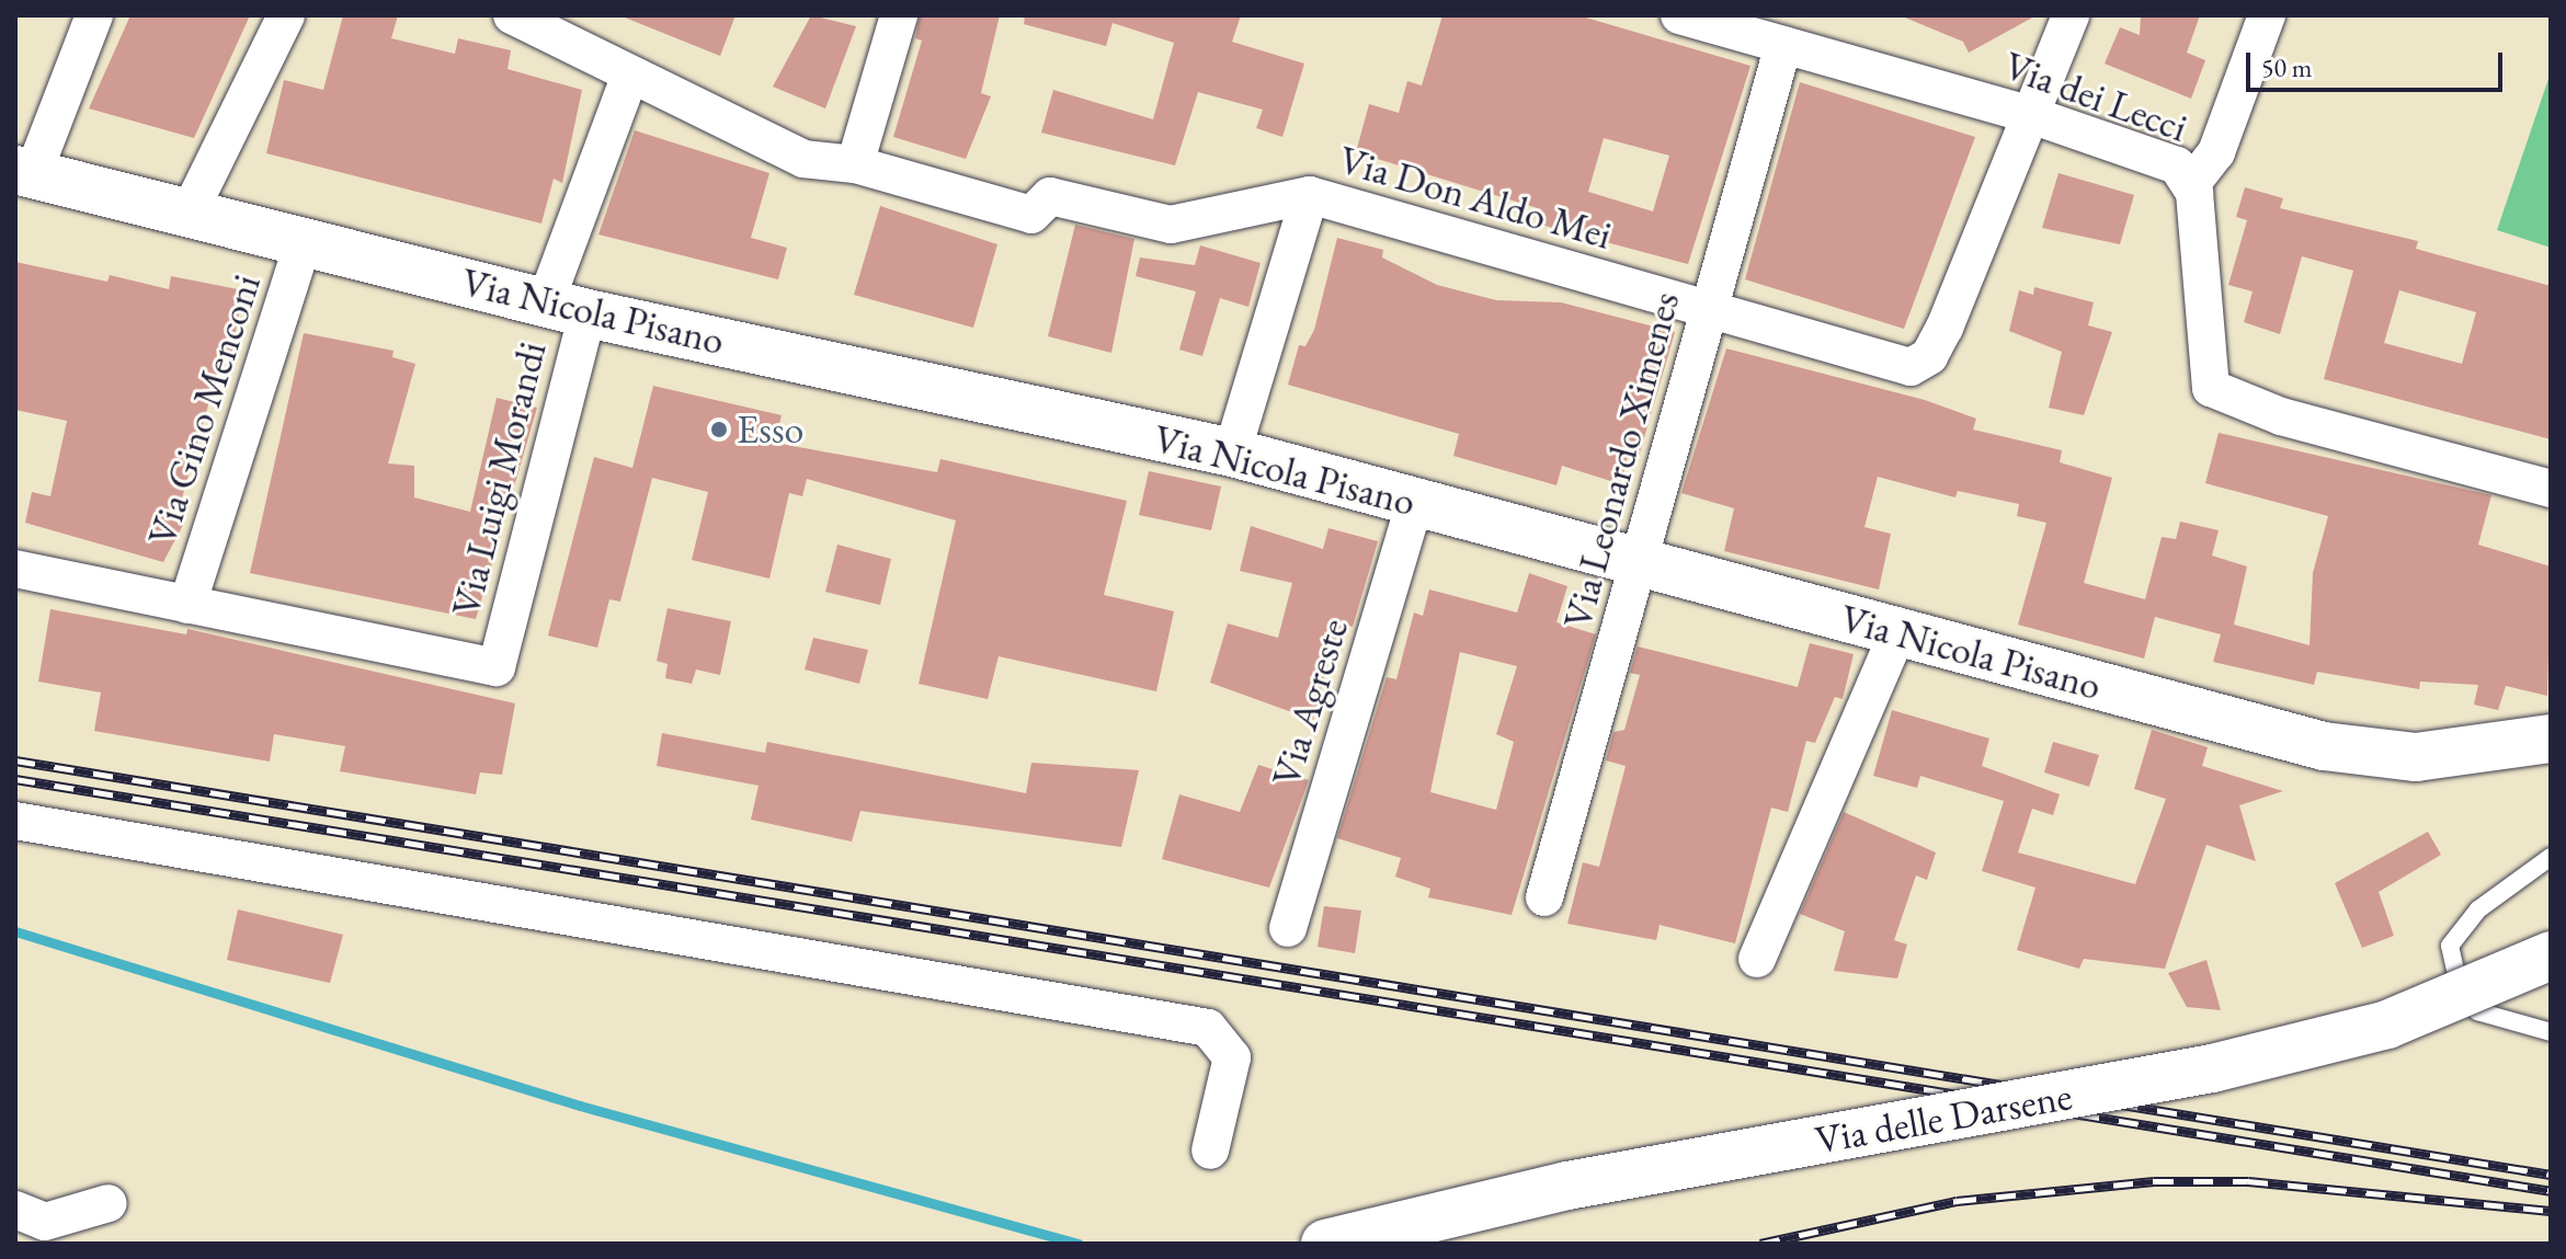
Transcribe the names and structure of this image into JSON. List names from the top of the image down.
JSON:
{
  "streets": {
    "street": [
      "Via dei Lecci",
      "Via Don Aldo Mei",
      "Via Nicola Pisano",
      "Via Gino Menconi",
      "Via Leonardo Ximenes",
      "Via Luigi Morandi",
      "Via Agreste",
      "Via delle Darsene"
    ]
  },
  "crossings": [
    ["Via dei Lecci", "Via Don Aldo Mei"],
    ["Via dei Lecci", "Via Leonardo Ximenes"],
    ["Via Don Aldo Mei", "Via Leonardo Ximenes"],
    ["Via Don Aldo Mei", "Via Luigi Morandi"],
    ["Via Nicola Pisano", "Via Gino Menconi"],
    ["Via Nicola Pisano", "Via Leonardo Ximenes"],
    ["Via Nicola Pisano", "Via Luigi Morandi"],
    ["Via Nicola Pisano", "Via Agreste"],
    ["Via Gino Menconi", "Via Luigi Morandi"]
  ],
  "places": ["Esso"],
  "scale_bar": "50 m"
}
